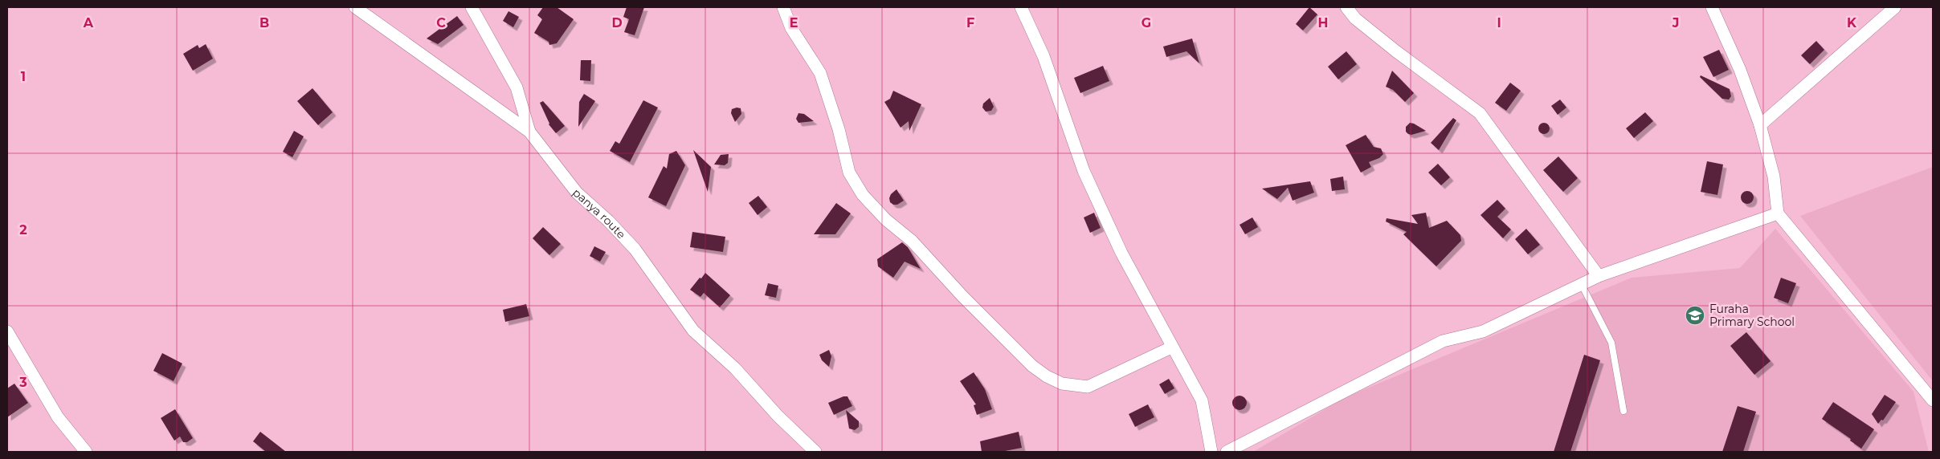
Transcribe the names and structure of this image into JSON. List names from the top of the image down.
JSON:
{
  "streets": {
    "street": ["panya route"]
  },
  "places": {
    "school or university": ["Furaha Primary School"]
  },
  "grid": {
    "columns": [
      "A",
      "B",
      "C",
      "D",
      "E",
      "F",
      "G",
      "H",
      "I",
      "J",
      "K"
    ],
    "rows": ["1", "2", "3"]
  }
}
